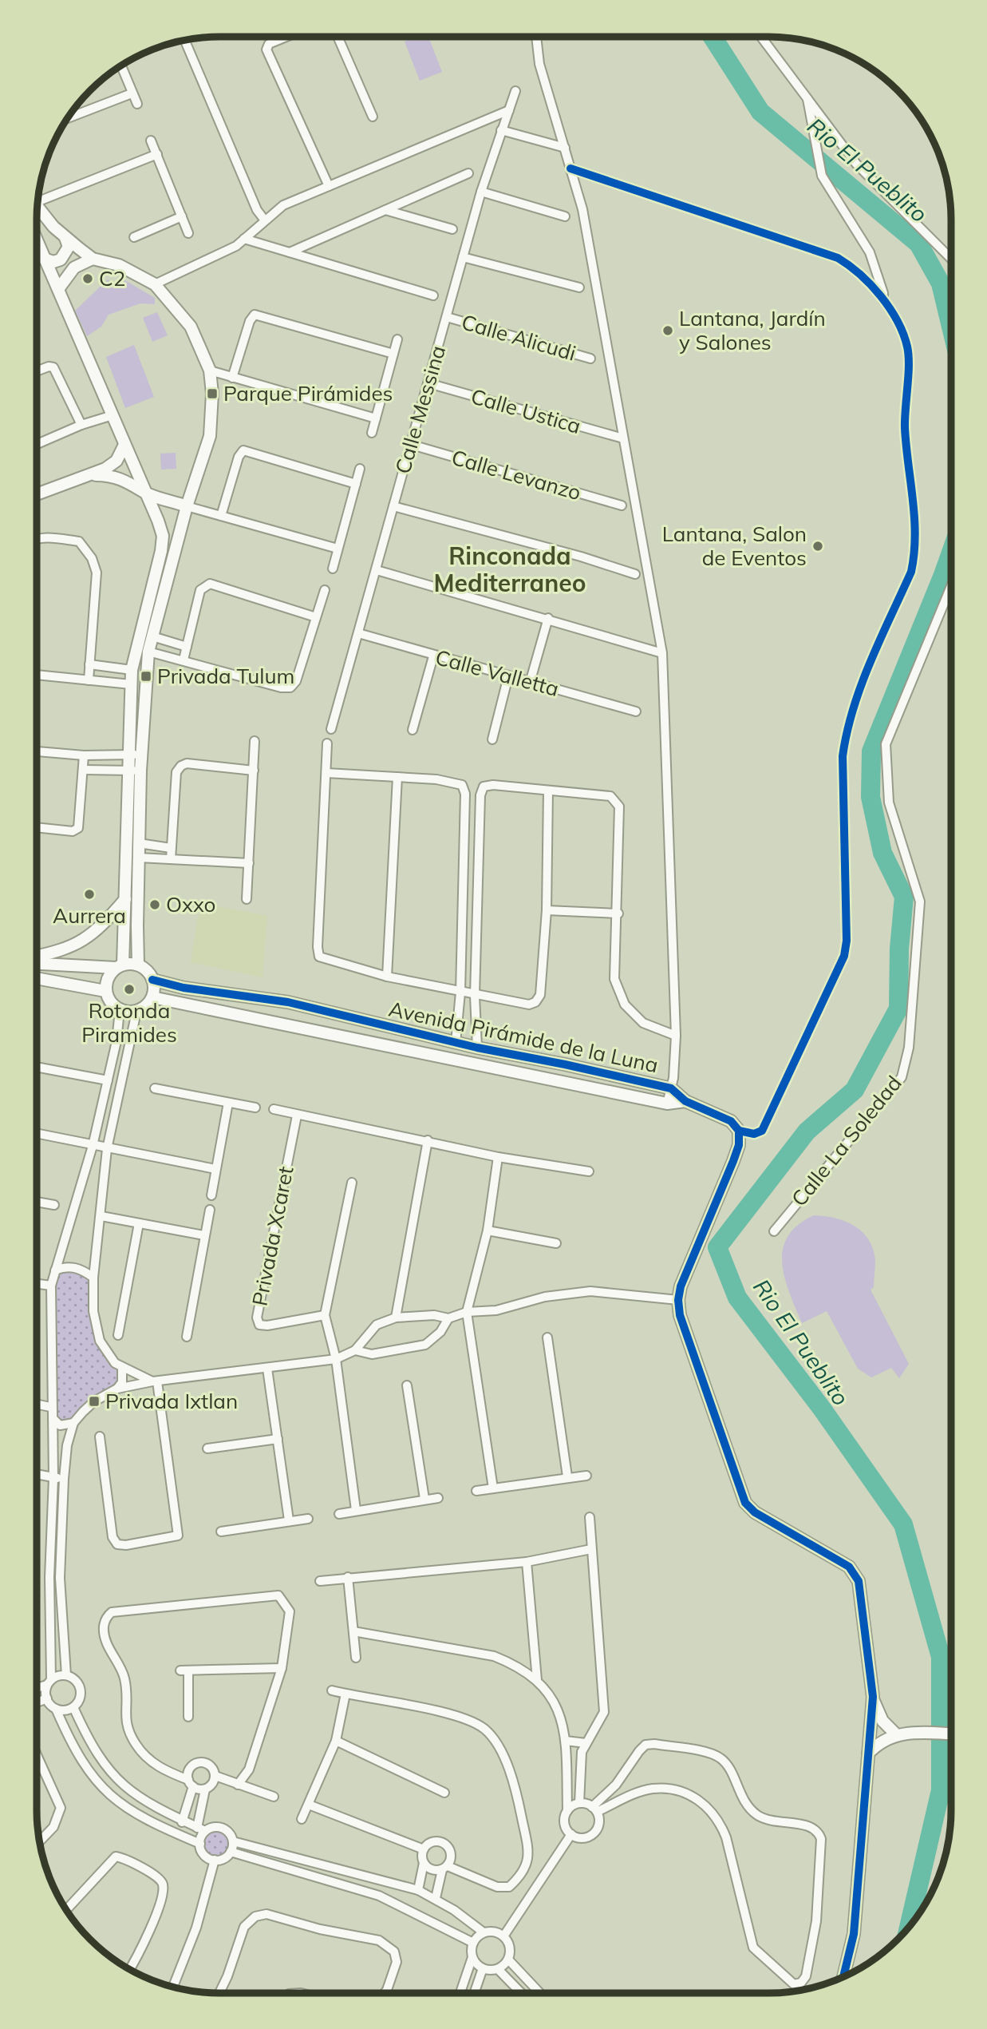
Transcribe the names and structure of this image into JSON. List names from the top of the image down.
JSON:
{
  "streets": {
    "street": [
      "Calle Alicudi",
      "Calle Messina",
      "Calle Ustica",
      "Calle Levanzo",
      "Calle Valletta",
      "Avenida Pirámide de la Luna",
      "Calle La Soledad",
      "Privada Xcaret"
    ]
  },
  "crossings": [
    ["Calle Alicudi", "Calle Messina"],
    ["Calle Messina", "Calle Ustica"],
    ["Calle Messina", "Calle Levanzo"],
    ["Calle Messina", "Calle Valletta"]
  ],
  "districts": ["Rinconada Mediterraneo"],
  "water": ["Rio El Pueblito"],
  "places": {
    "other": [
      "C2",
      "Lantana, Jardín y Salones",
      "Lantana, Salon de Eventos",
      "Aurrera",
      "Oxxo",
      "Rotonda Piramides"
    ],
    "transit": ["Parque Pirámides", "Privada Tulum", "Privada Ixtlan"]
  }
}
